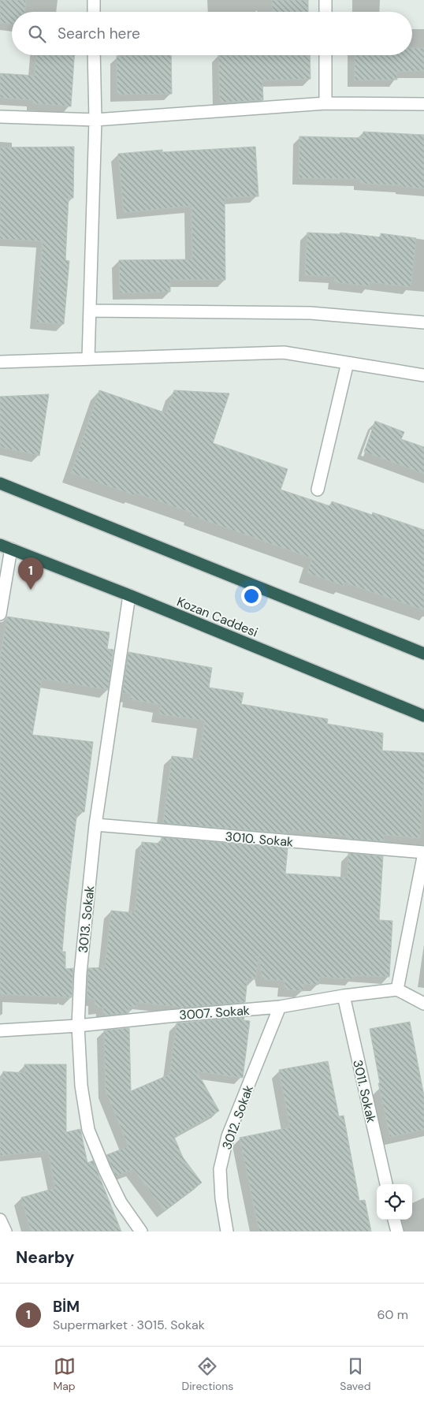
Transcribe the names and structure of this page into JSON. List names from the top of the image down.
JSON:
{
  "streets": {
    "highway": ["Kozan Caddesi"],
    "street": [
      "3010. Sokak",
      "3013. Sokak",
      "3007. Sokak",
      "3011. Sokak",
      "3012. Sokak"
    ]
  },
  "crossings": [
    ["Kozan Caddesi", "3013. Sokak"],
    ["3010. Sokak", "3013. Sokak"],
    ["3013. Sokak", "3007. Sokak"],
    ["3007. Sokak", "3011. Sokak"],
    ["3007. Sokak", "3012. Sokak"]
  ],
  "page": {
    "search": "Search here",
    "pins": "1",
    "heading": "Nearby",
    "list": [
      {
        "mark": "1",
        "name": "BİM",
        "note": "Supermarket · 3015. Sokak",
        "value": "60 m"
      }
    ],
    "nav": ["Map", "Directions", "Saved"]
  }
}
